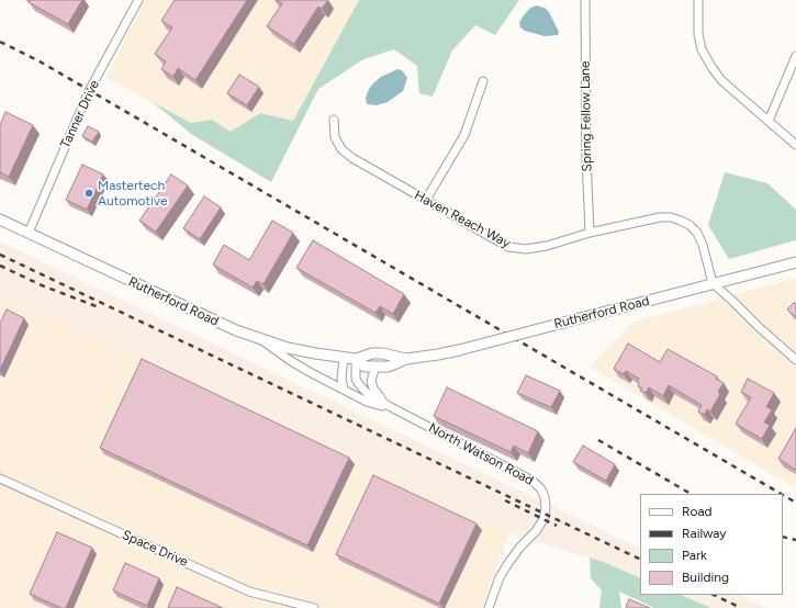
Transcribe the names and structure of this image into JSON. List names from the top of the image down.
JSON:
{
  "streets": {
    "street": [
      "Tanner Drive",
      "Spring Fellow Lane",
      "Haven Reach Way",
      "Rutherford Road",
      "North Watson Road",
      "Space Drive"
    ]
  },
  "crossings": [
    ["Tanner Drive", "Rutherford Road"],
    ["Spring Fellow Lane", "Haven Reach Way"],
    ["Haven Reach Way", "Rutherford Road"],
    ["Rutherford Road", "North Watson Road"]
  ],
  "places": ["Mastertech Automotive"],
  "legend": [
    "Road",
    "Railway",
    "Park",
    "Building"
  ]
}
